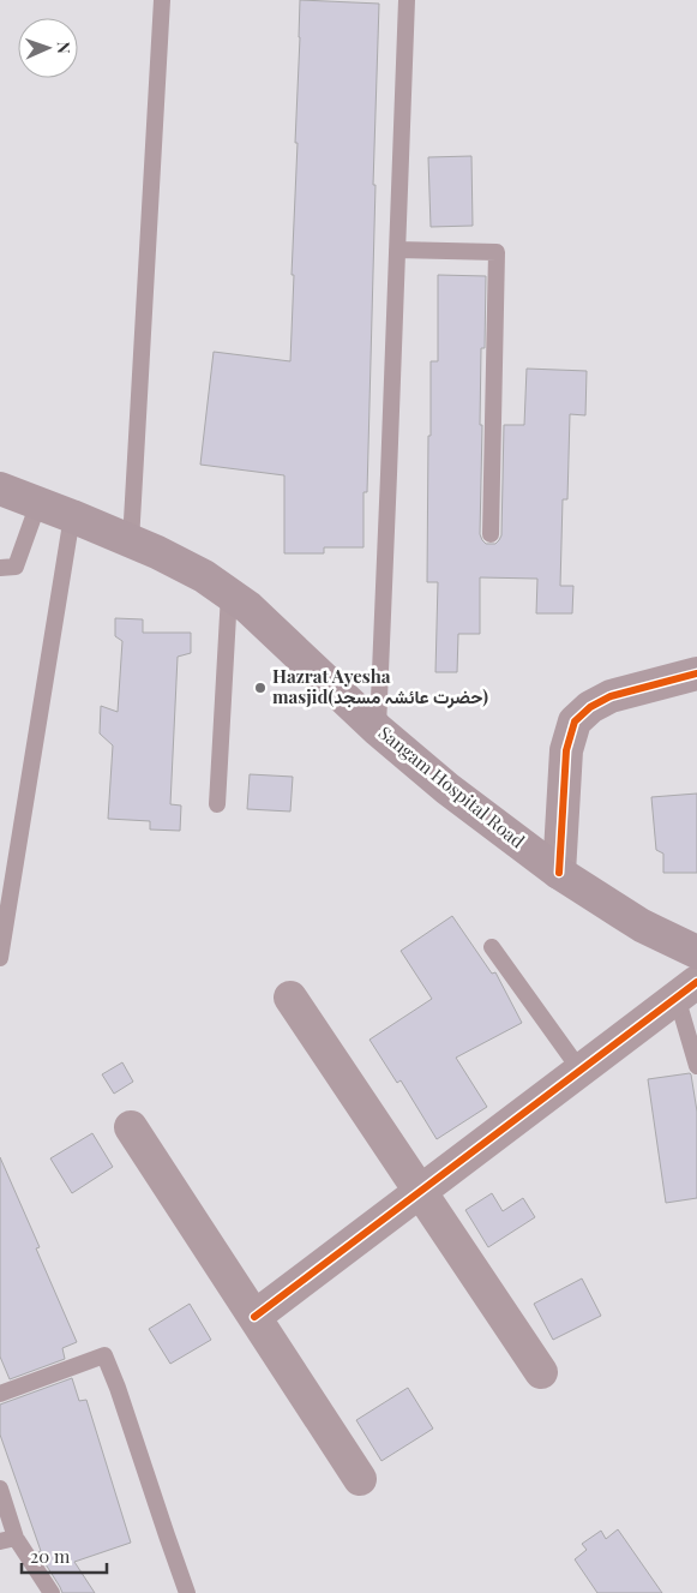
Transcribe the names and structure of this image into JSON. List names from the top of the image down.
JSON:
{
  "streets": {
    "main road": ["Sangam Hospital Road"]
  },
  "places": ["Hazrat Ayesha masjid(حضرت عائشہ مسجد)"],
  "scale_bar": "20 m",
  "north": "right"
}
